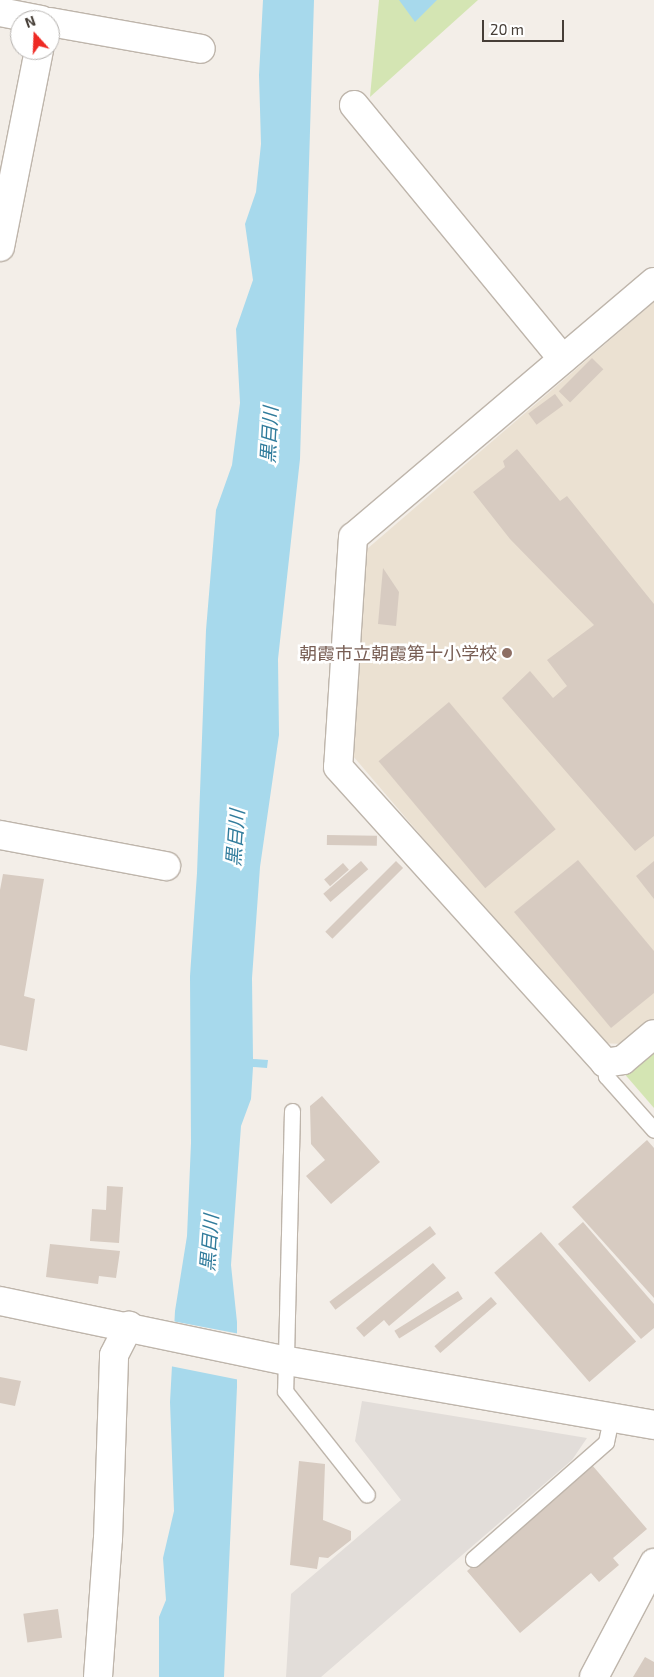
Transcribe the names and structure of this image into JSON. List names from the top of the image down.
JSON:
{
  "water": ["黒目川"],
  "places": ["朝霞市立朝霞第十小学校"],
  "scale_bar": "20 m",
  "north": "top"
}
